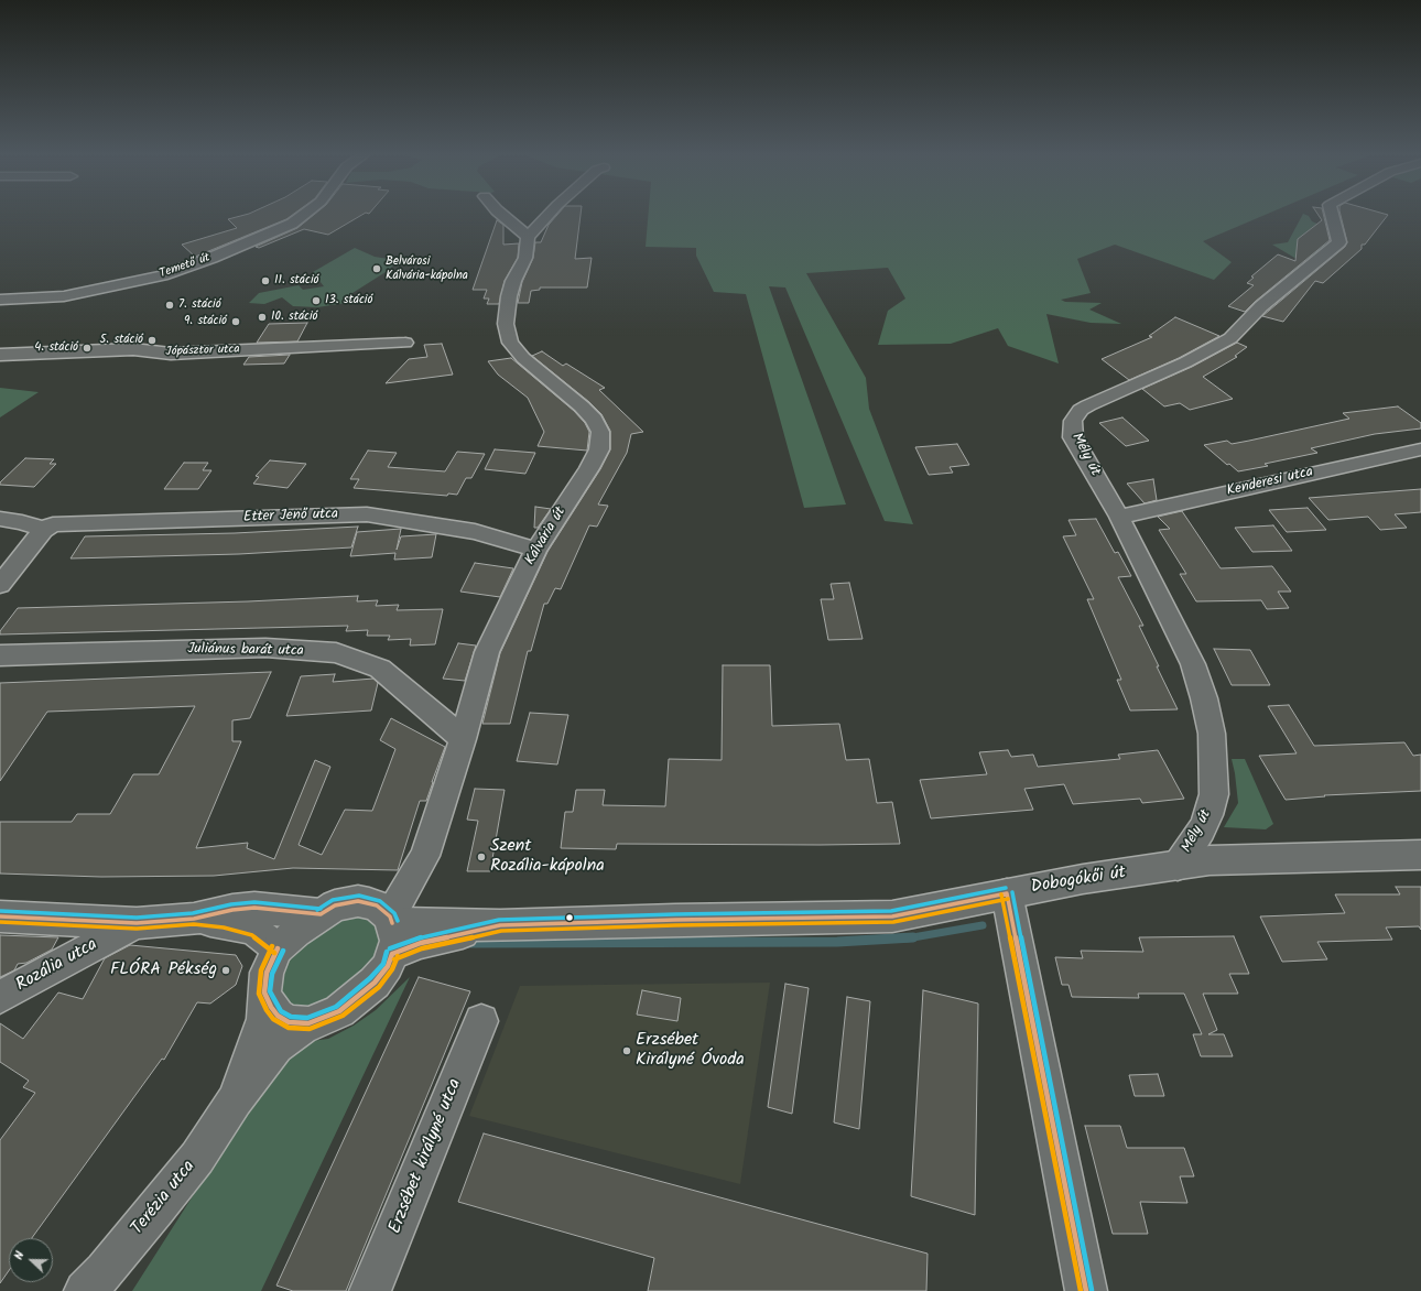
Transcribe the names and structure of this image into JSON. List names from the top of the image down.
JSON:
{
  "streets": {
    "street": [
      "Temető út",
      "Jópásztor utca",
      "Mély út",
      "Kenderesi utca",
      "Etter Jenő utca",
      "Kálvária út",
      "Juliánus barát utca",
      "Dobogókői út",
      "Rozália utca",
      "Erzsébet királyné utca",
      "Terézia utca"
    ]
  },
  "crossings": [
    ["Mély út", "Kenderesi utca"],
    ["Mély út", "Dobogókői út"],
    ["Etter Jenő utca", "Kálvária út"],
    ["Kálvária út", "Juliánus barát utca"],
    ["Kálvária út", "Dobogókői út"],
    ["Kálvária út", "Terézia utca"],
    ["Dobogókői út", "Terézia utca"]
  ],
  "places": [
    "Belvárosi Kálvária-kápolna",
    "11. stáció",
    "13. stáció",
    "7. stáció",
    "10. stáció",
    "9. stáció",
    "5. stáció",
    "4. stáció",
    "Szent Rozália-kápolna",
    "FLÓRA Pékség",
    "Erzsébet Királyné Óvoda"
  ],
  "north": "left"
}
